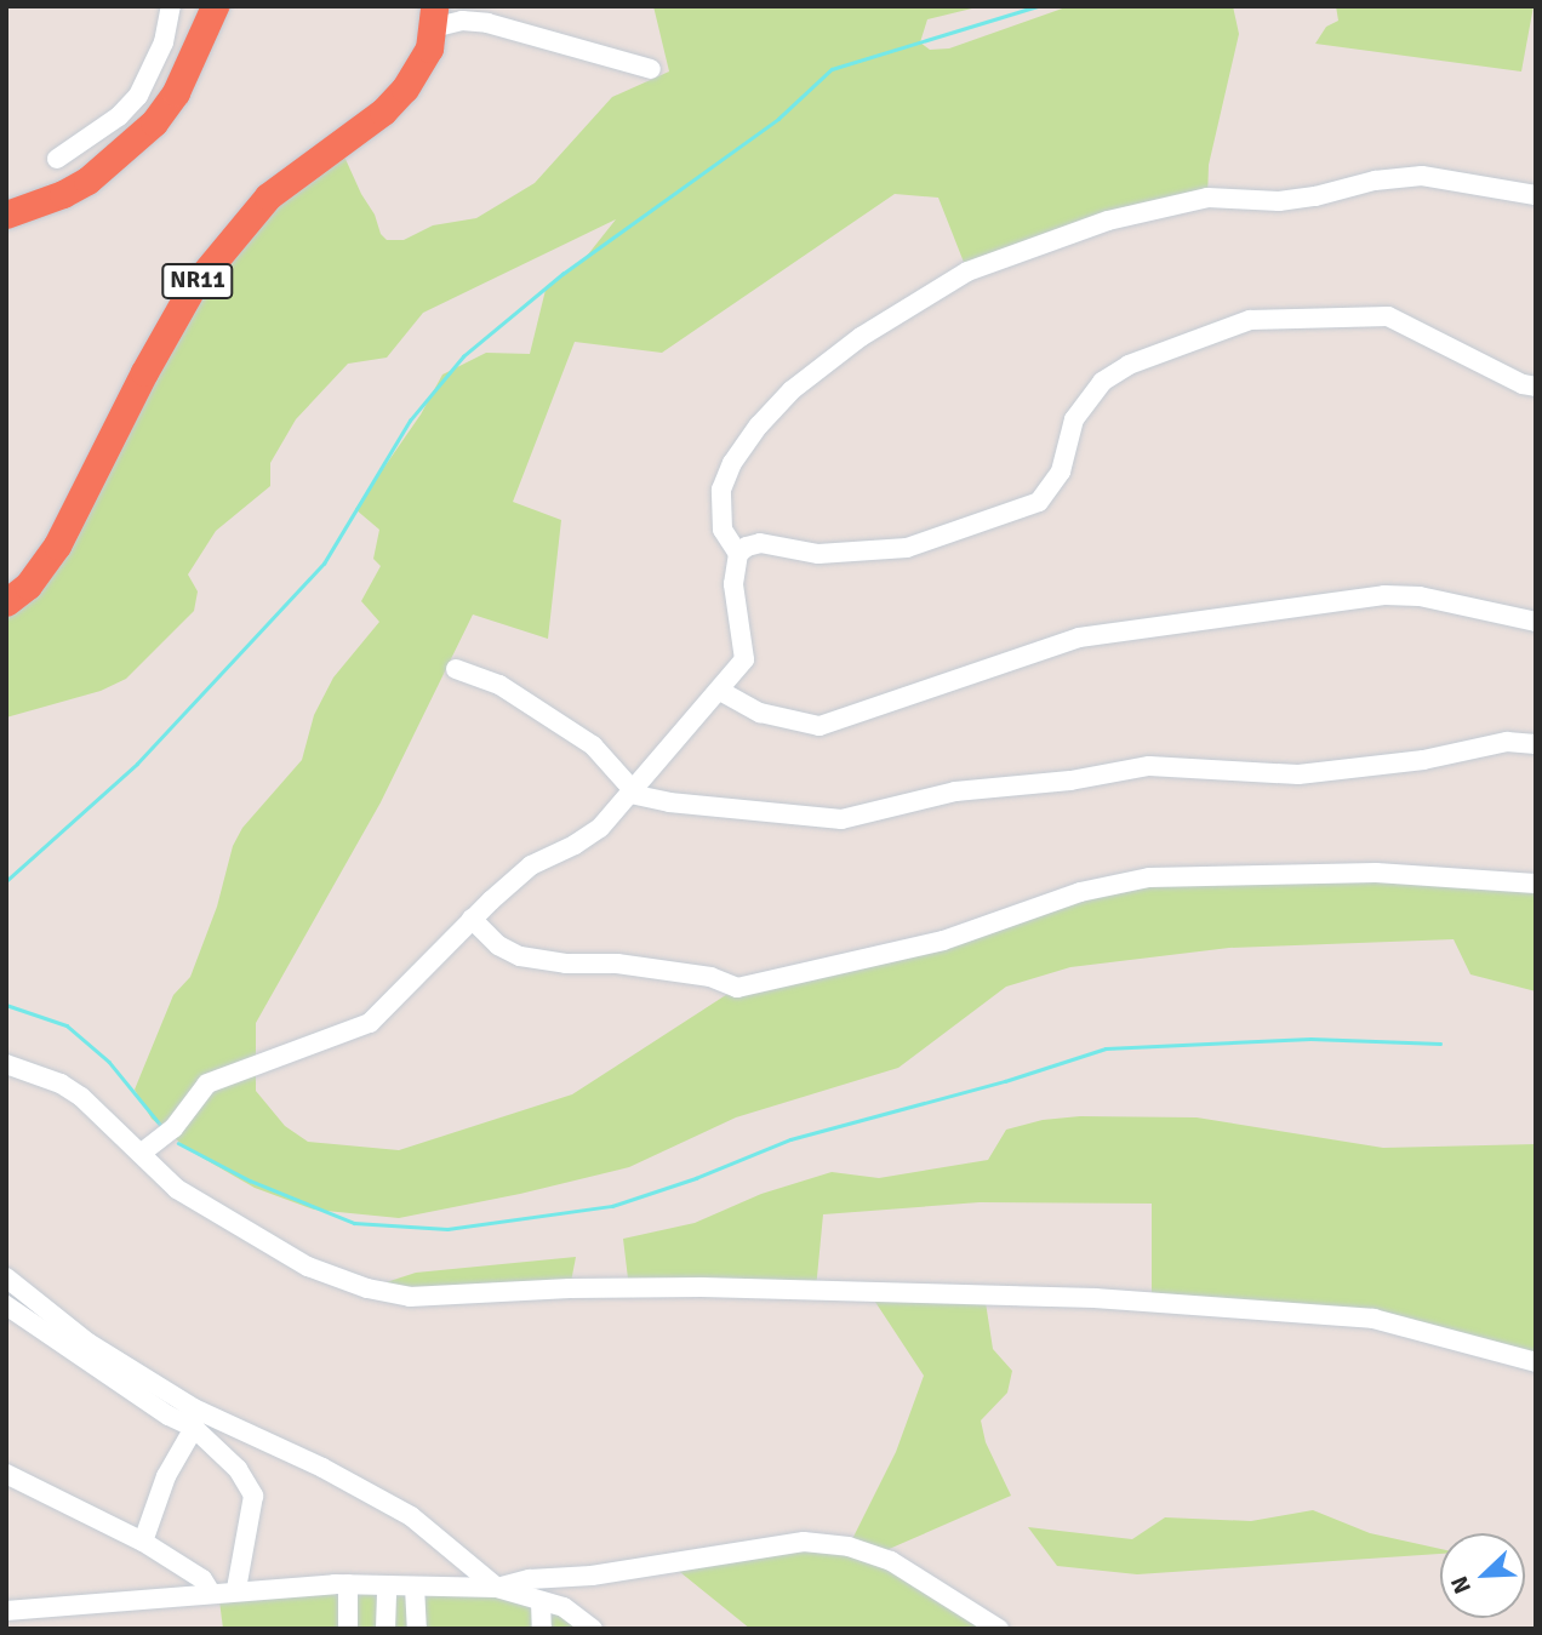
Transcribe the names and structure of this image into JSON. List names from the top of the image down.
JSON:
{
  "streets": {
    "highway": ["NR11"]
  },
  "north": "bottom left"
}
